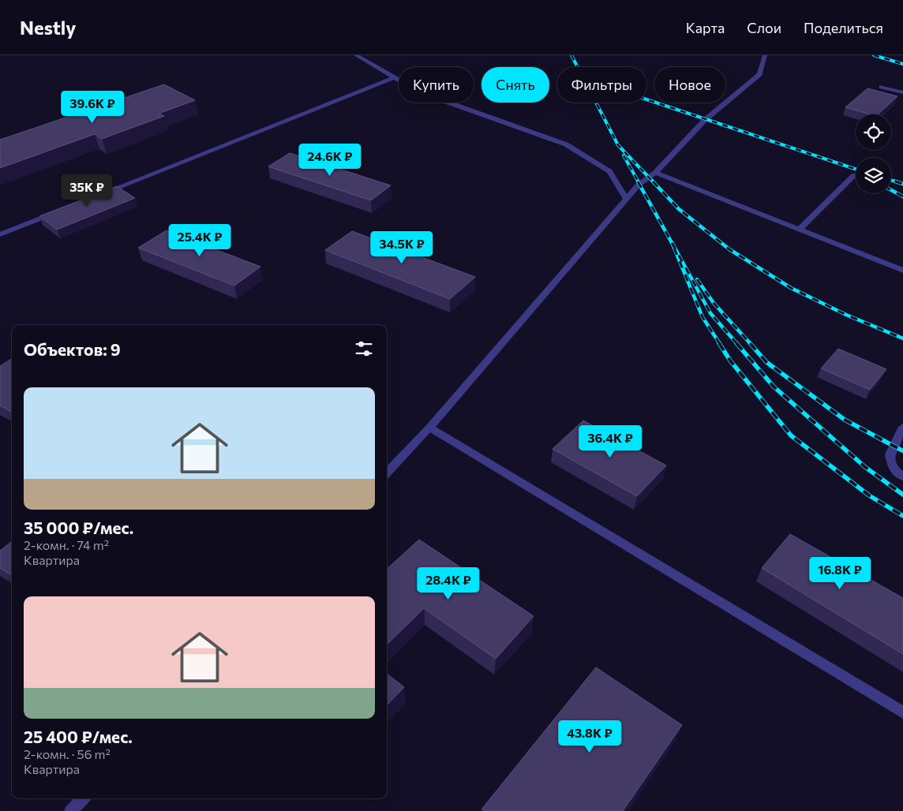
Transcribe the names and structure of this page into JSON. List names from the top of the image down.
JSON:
{
  "page": {
    "header": "Nestly",
    "nav": ["Карта", "Слои", "Поделиться"],
    "chip": [
      "Купить",
      "Снять",
      "Фильтры",
      "Новое"
    ],
    "price": [
      "39.6K ₽",
      "24.6K ₽",
      "35K ₽",
      "25.4K ₽",
      "34.5K ₽",
      "36.4K ₽",
      "16.8K ₽",
      "28.4K ₽",
      "43.8K ₽"
    ],
    "heading": "Объектов: 9",
    "list": [
      {
        "name": "35 000 ₽/мес.",
        "note": "2-комн. · 74 m² · Квартира"
      },
      {
        "name": "25 400 ₽/мес.",
        "note": "2-комн. · 56 m² · Квартира"
      }
    ]
  }
}
